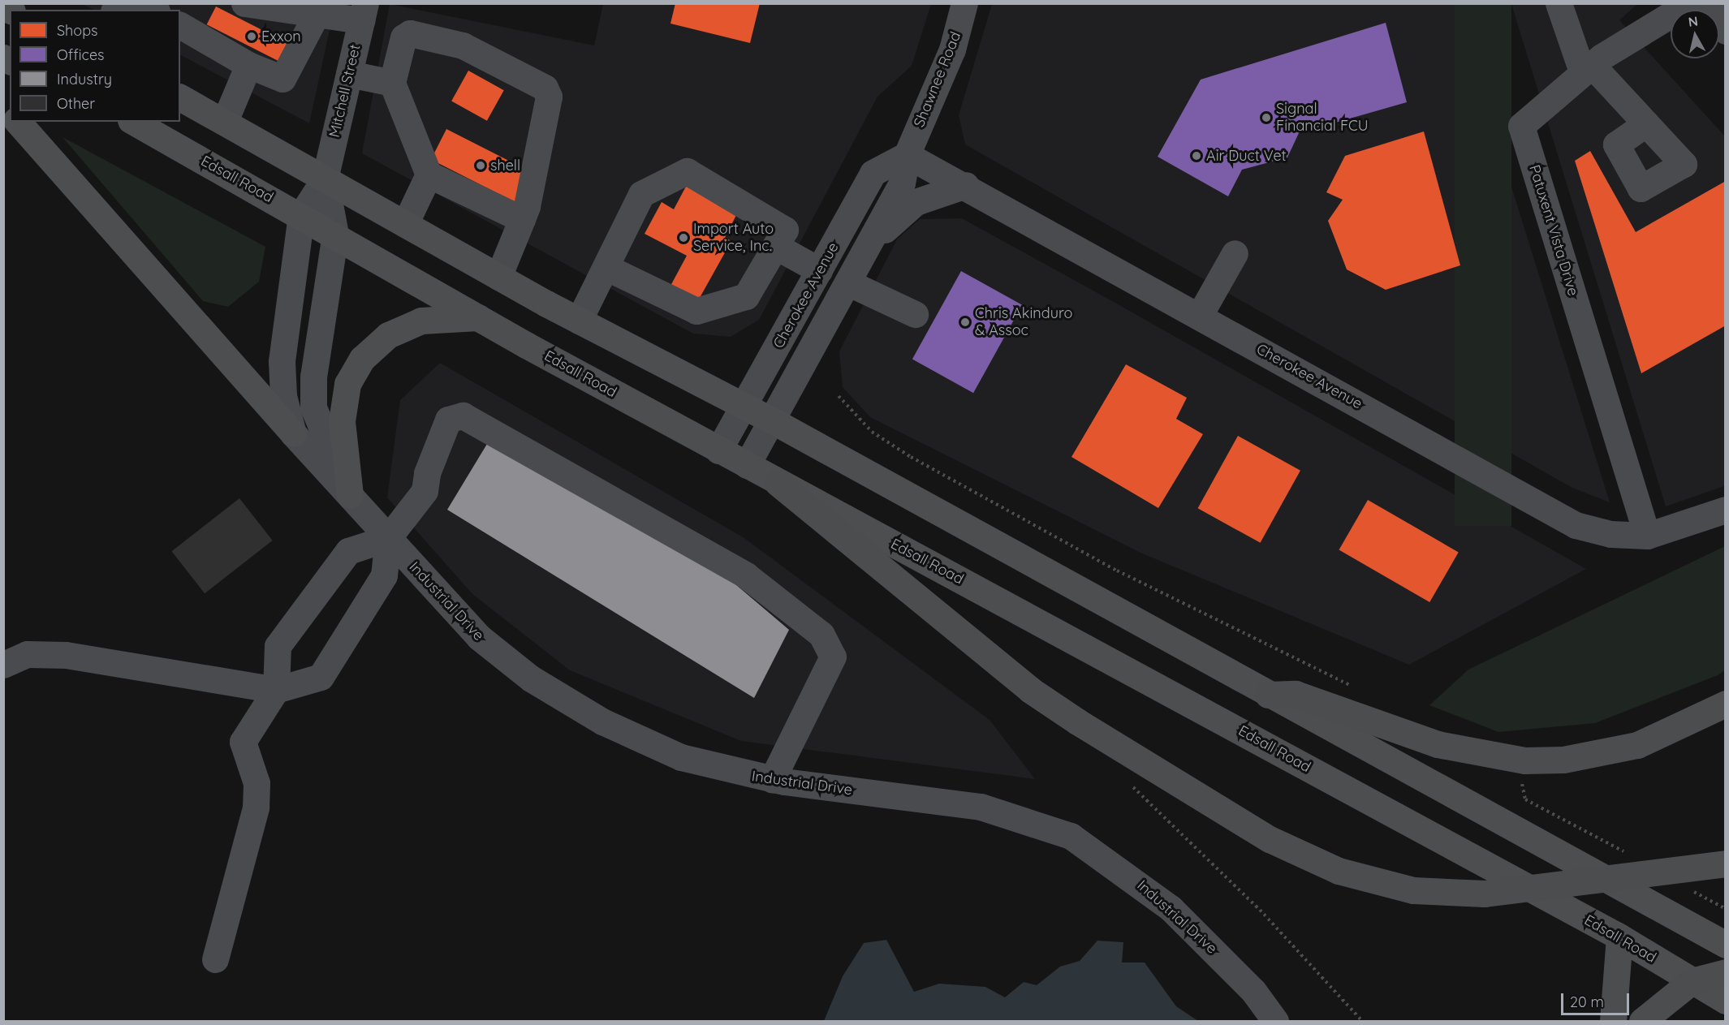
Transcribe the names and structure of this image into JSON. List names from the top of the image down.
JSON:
{
  "streets": {
    "main road": ["Edsall Road"],
    "street": [
      "Shawnee Road",
      "Mitchell Street",
      "Patuxent Vista Drive",
      "Cherokee Avenue",
      "Industrial Drive"
    ]
  },
  "crossings": [
    ["Shawnee Road", "Cherokee Avenue"],
    ["Mitchell Street", "Industrial Drive"],
    ["Edsall Road", "Cherokee Avenue"],
    ["Edsall Road", "Industrial Drive"],
    ["Patuxent Vista Drive", "Cherokee Avenue"]
  ],
  "places": [
    "Exxon",
    "Signal Financial FCU",
    "Air Duct Vet",
    "shell",
    "Import Auto Service, Inc.",
    "Chris Akinduro & Assoc"
  ],
  "legend": [
    "Shops",
    "Offices",
    "Industry",
    "Other"
  ],
  "scale_bar": "20 m",
  "north": "top"
}
